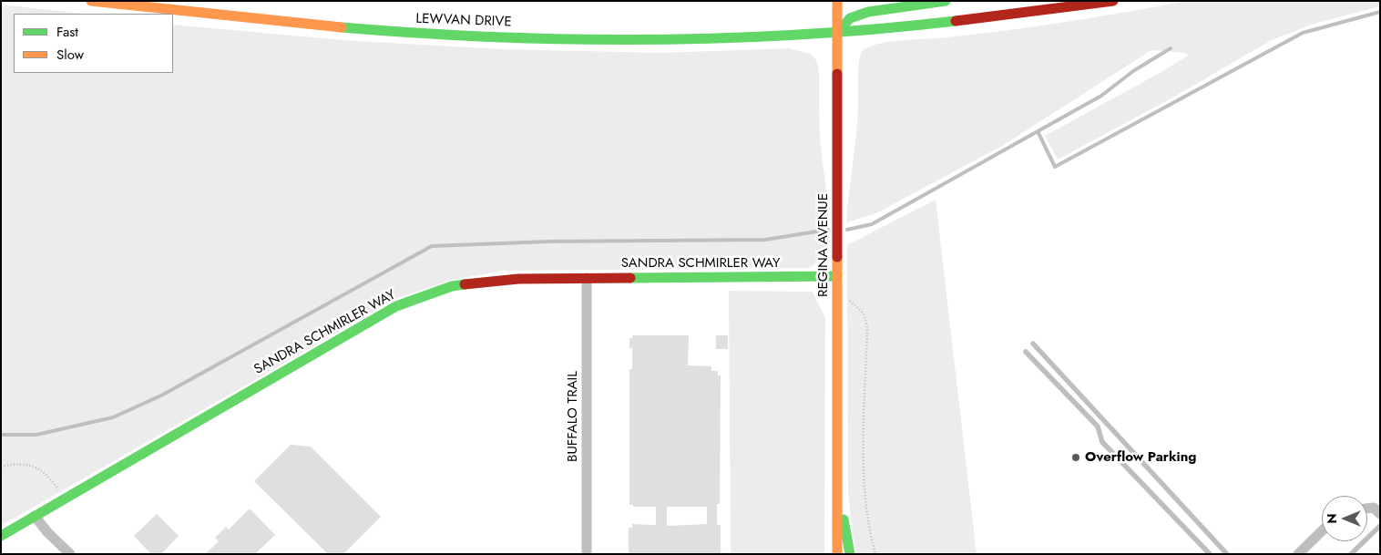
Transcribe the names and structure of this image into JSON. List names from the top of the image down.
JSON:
{
  "streets": {
    "street": [
      "LEWVAN DRIVE",
      "REGINA AVENUE",
      "SANDRA SCHMIRLER WAY",
      "BUFFALO TRAIL"
    ]
  },
  "crossings": [
    ["LEWVAN DRIVE", "REGINA AVENUE"],
    ["REGINA AVENUE", "SANDRA SCHMIRLER WAY"],
    ["SANDRA SCHMIRLER WAY", "BUFFALO TRAIL"]
  ],
  "places": ["Overflow Parking"],
  "legend": ["Fast", "Slow"],
  "north": "left"
}
